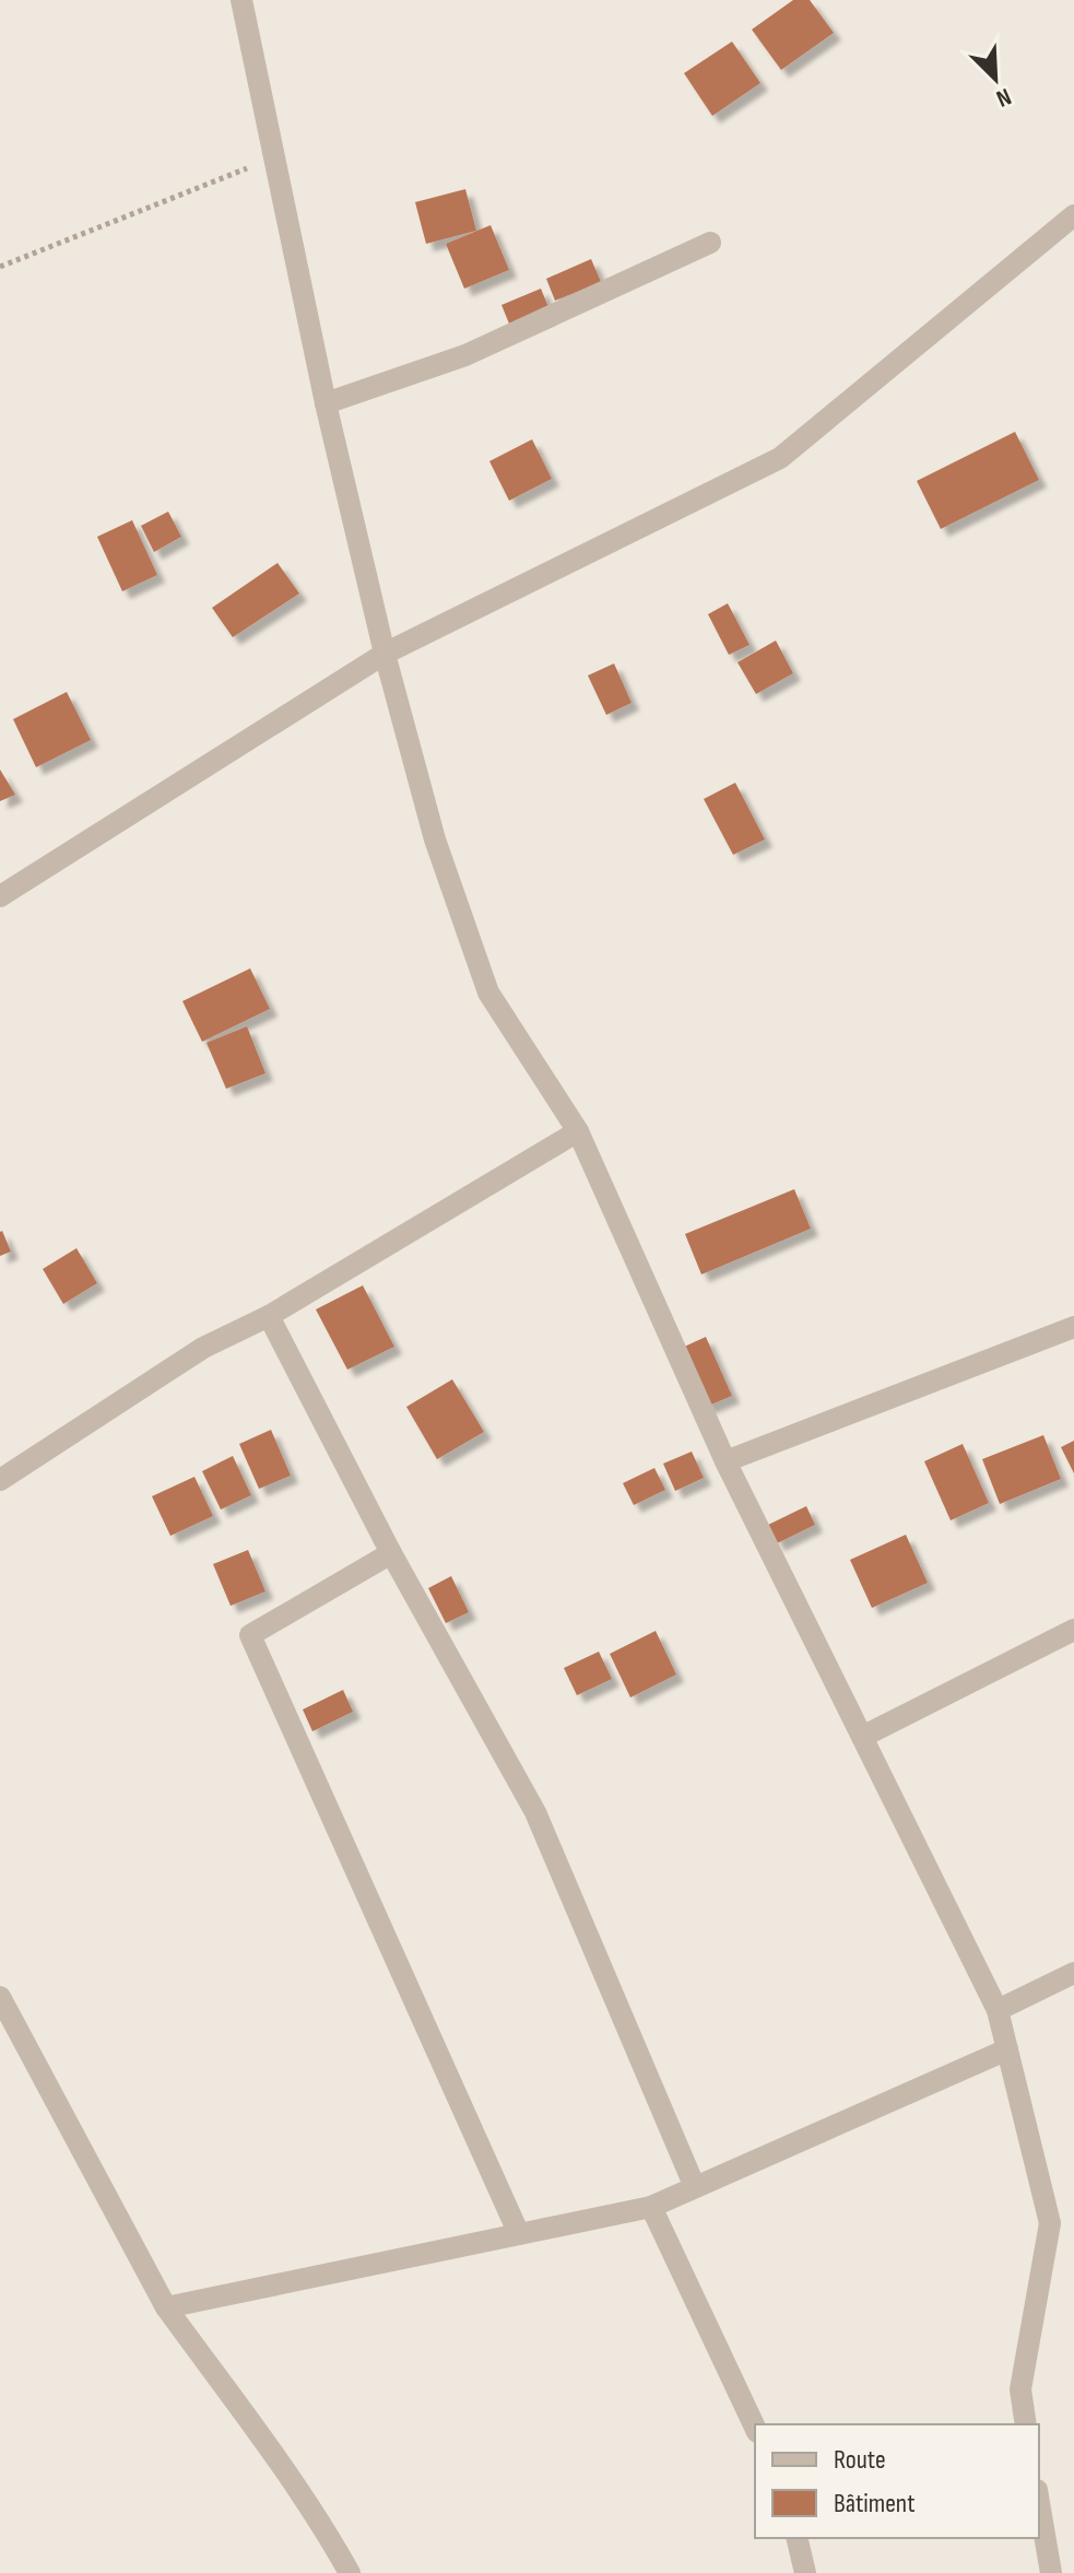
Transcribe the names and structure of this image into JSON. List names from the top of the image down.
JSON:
{
  "legend": ["Route", "Bâtiment"],
  "north": "bottom right"
}
